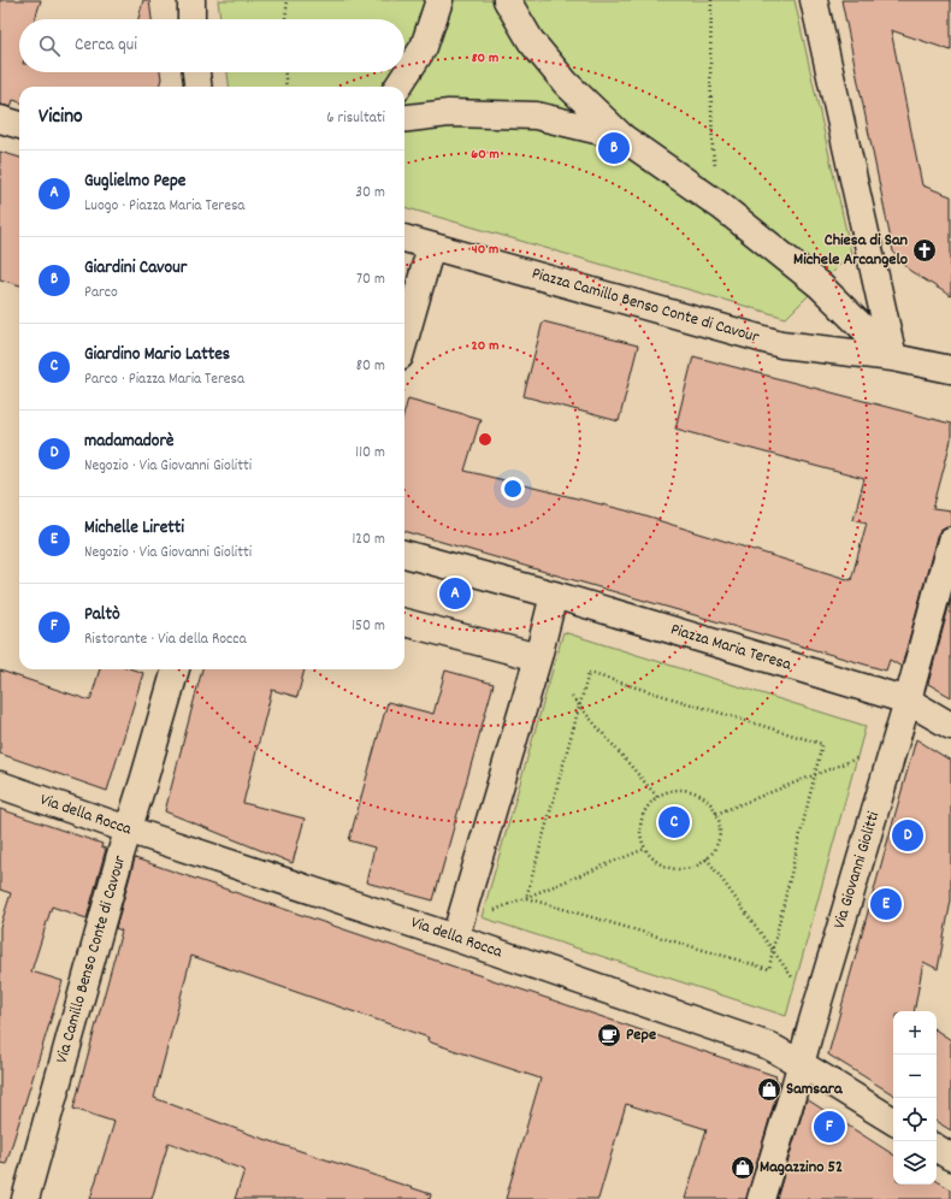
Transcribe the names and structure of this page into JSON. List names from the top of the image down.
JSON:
{
  "streets": {
    "street": [
      "Piazza Camillo Benso Conte di Cavour",
      "Piazza Maria Teresa",
      "Via della Rocca",
      "Via Giovanni Giolitti",
      "Via Camillo Benso Conte di Cavour"
    ]
  },
  "crossings": [
    ["Piazza Maria Teresa", "Via Giovanni Giolitti"],
    ["Via della Rocca", "Via Giovanni Giolitti"],
    ["Via della Rocca", "Via Camillo Benso Conte di Cavour"]
  ],
  "places": {
    "church": ["Chiesa di San Michele Arcangelo"],
    "cafe": ["Pepe"],
    "shop": ["Samsara", "Magazzino 52"]
  },
  "page": {
    "search": "Cerca qui",
    "heading": ["Vicino", "6 risultati"],
    "pins": [
      "B",
      "A",
      "C",
      "D",
      "E",
      "F"
    ],
    "list": [
      {
        "mark": "A",
        "name": "Guglielmo Pepe",
        "note": "Luogo · Piazza Maria Teresa",
        "value": "30 m"
      },
      {
        "mark": "B",
        "name": "Giardini Cavour",
        "note": "Parco",
        "value": "70 m"
      },
      {
        "mark": "C",
        "name": "Giardino Mario Lattes",
        "note": "Parco · Piazza Maria Teresa",
        "value": "80 m"
      },
      {
        "mark": "D",
        "name": "madamadorè",
        "note": "Negozio · Via Giovanni Giolitti",
        "value": "110 m"
      },
      {
        "mark": "E",
        "name": "Michelle Liretti",
        "note": "Negozio · Via Giovanni Giolitti",
        "value": "120 m"
      },
      {
        "mark": "F",
        "name": "Paltò",
        "note": "Ristorante · Via della Rocca",
        "value": "150 m"
      }
    ],
    "map_buttons": ["+", "−"]
  },
  "rings": [
    "80 m",
    "60 m",
    "40 m",
    "20 m"
  ]
}
